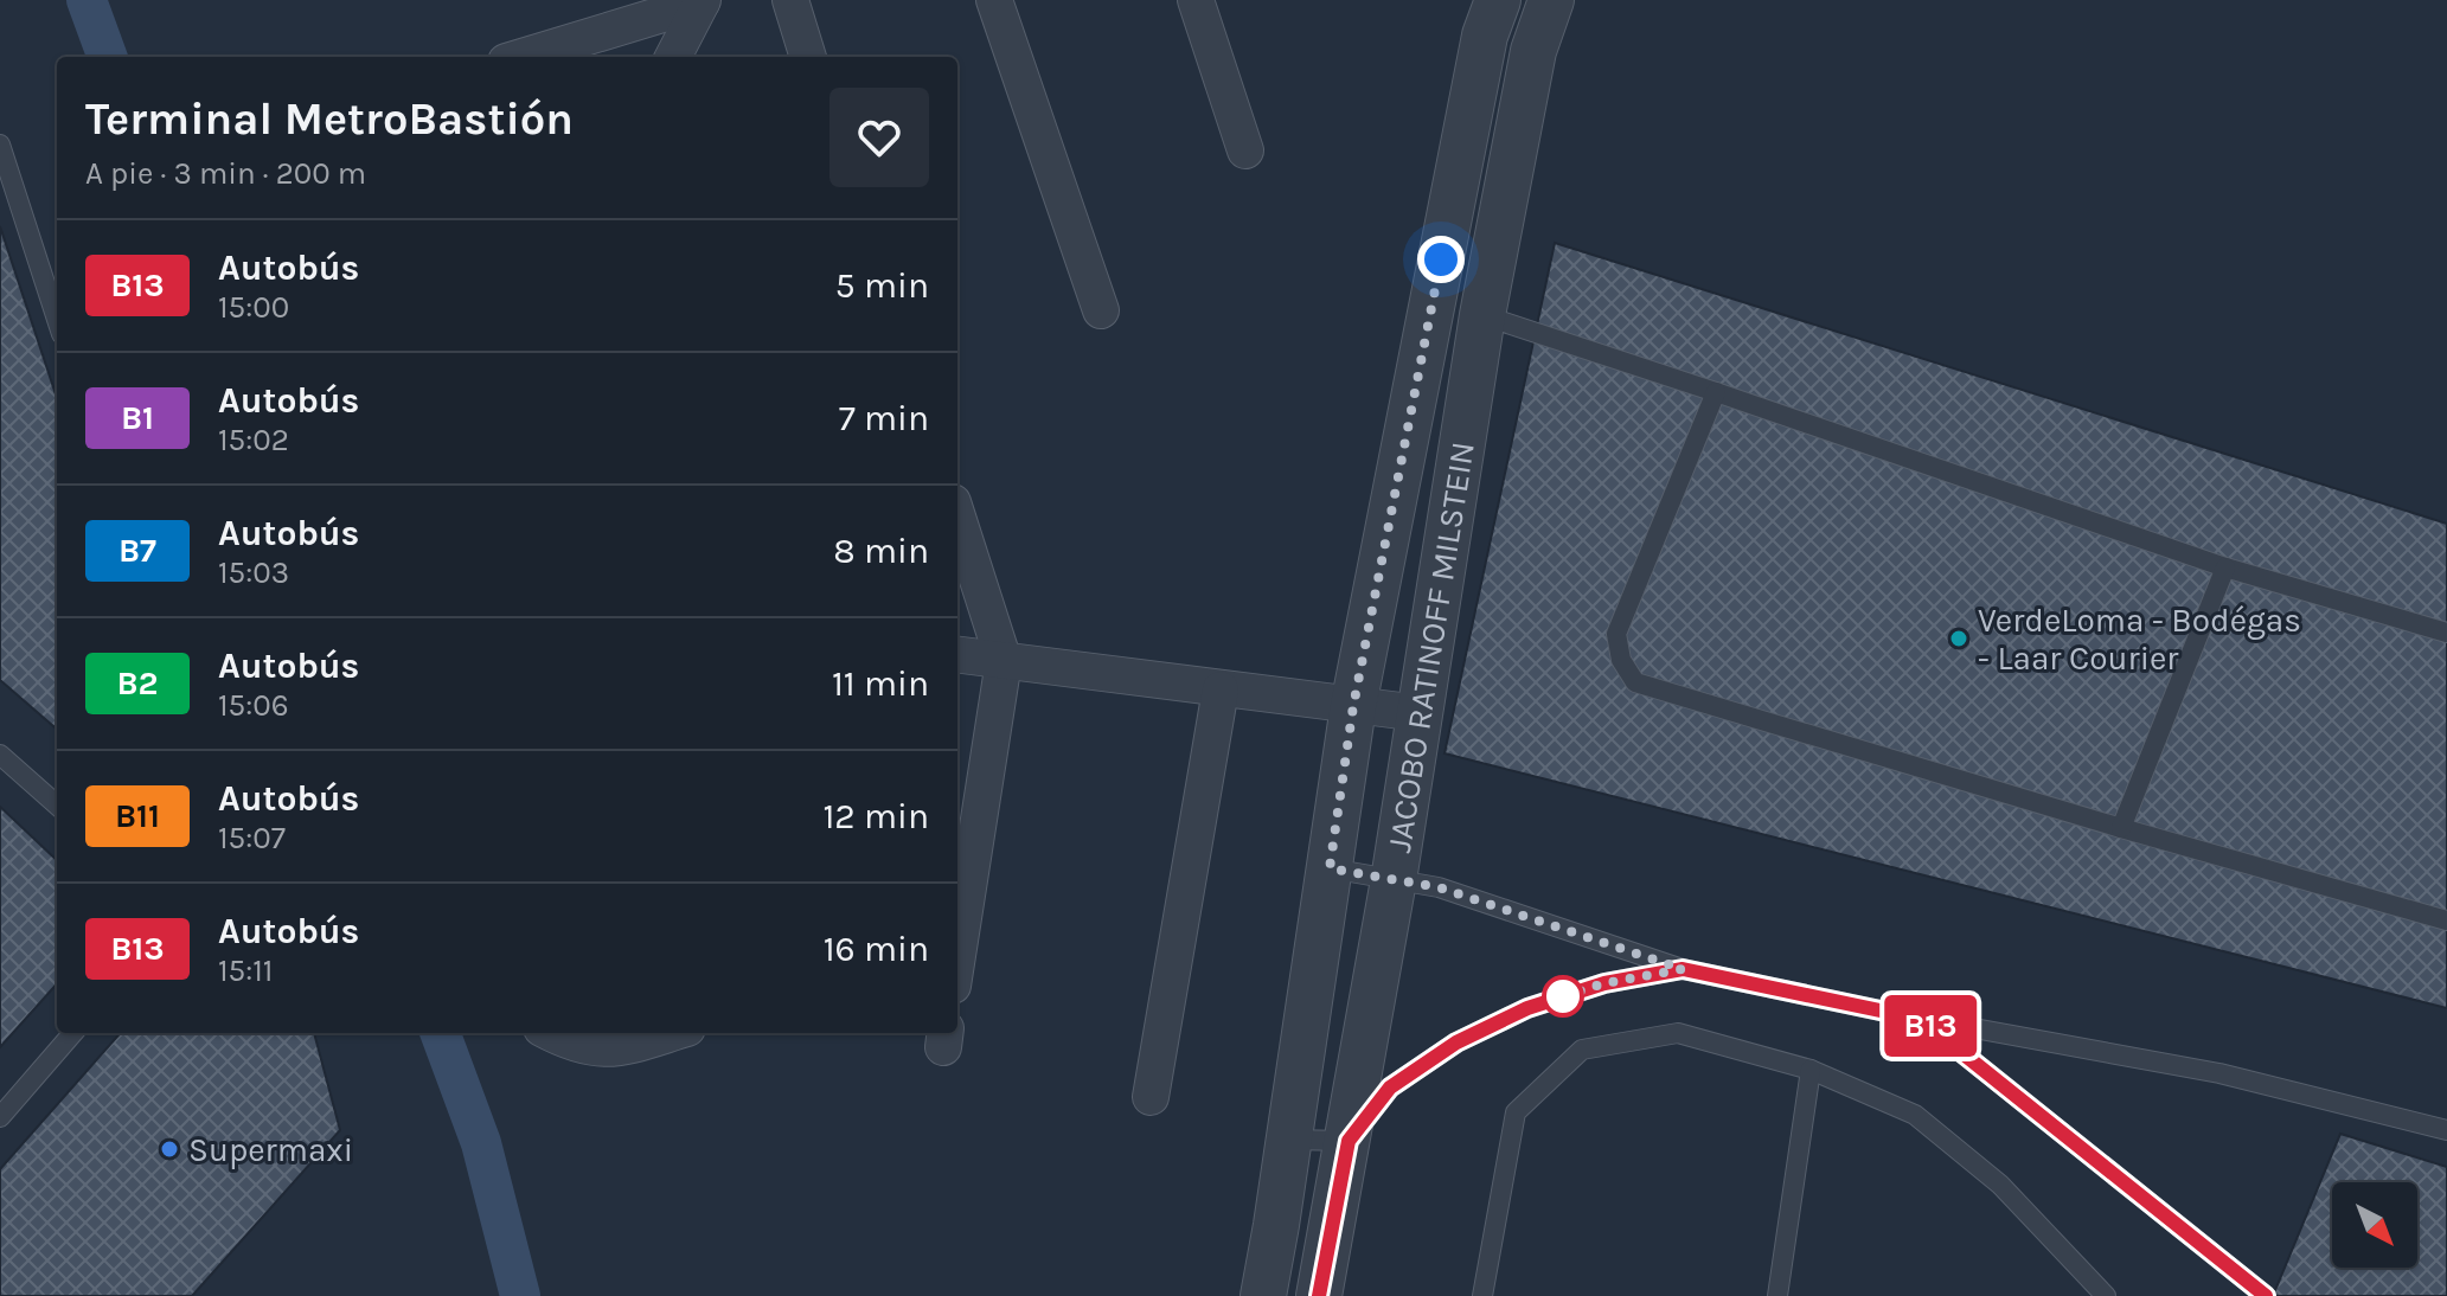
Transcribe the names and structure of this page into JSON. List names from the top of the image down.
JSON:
{
  "streets": {
    "street": ["JACOBO RATINOFF MILSTEIN"]
  },
  "places": ["VerdeLoma - Bodégas - Laar Courier", "Supermaxi"],
  "lines": ["bus line B13"],
  "north": "bottom right",
  "page": {
    "on_map": "B13",
    "heading": ["Terminal MetroBastión", "A pie · 3 min · 200 m"],
    "list": [
      {
        "mark": "B13",
        "name": "Autobús",
        "note": "15:00",
        "value": "5 min"
      },
      {
        "mark": "B1",
        "name": "Autobús",
        "note": "15:02",
        "value": "7 min"
      },
      {
        "mark": "B7",
        "name": "Autobús",
        "note": "15:03",
        "value": "8 min"
      },
      {
        "mark": "B2",
        "name": "Autobús",
        "note": "15:06",
        "value": "11 min"
      },
      {
        "mark": "B11",
        "name": "Autobús",
        "note": "15:07",
        "value": "12 min"
      },
      {
        "mark": "B13",
        "name": "Autobús",
        "note": "15:11",
        "value": "16 min"
      }
    ]
  }
}
